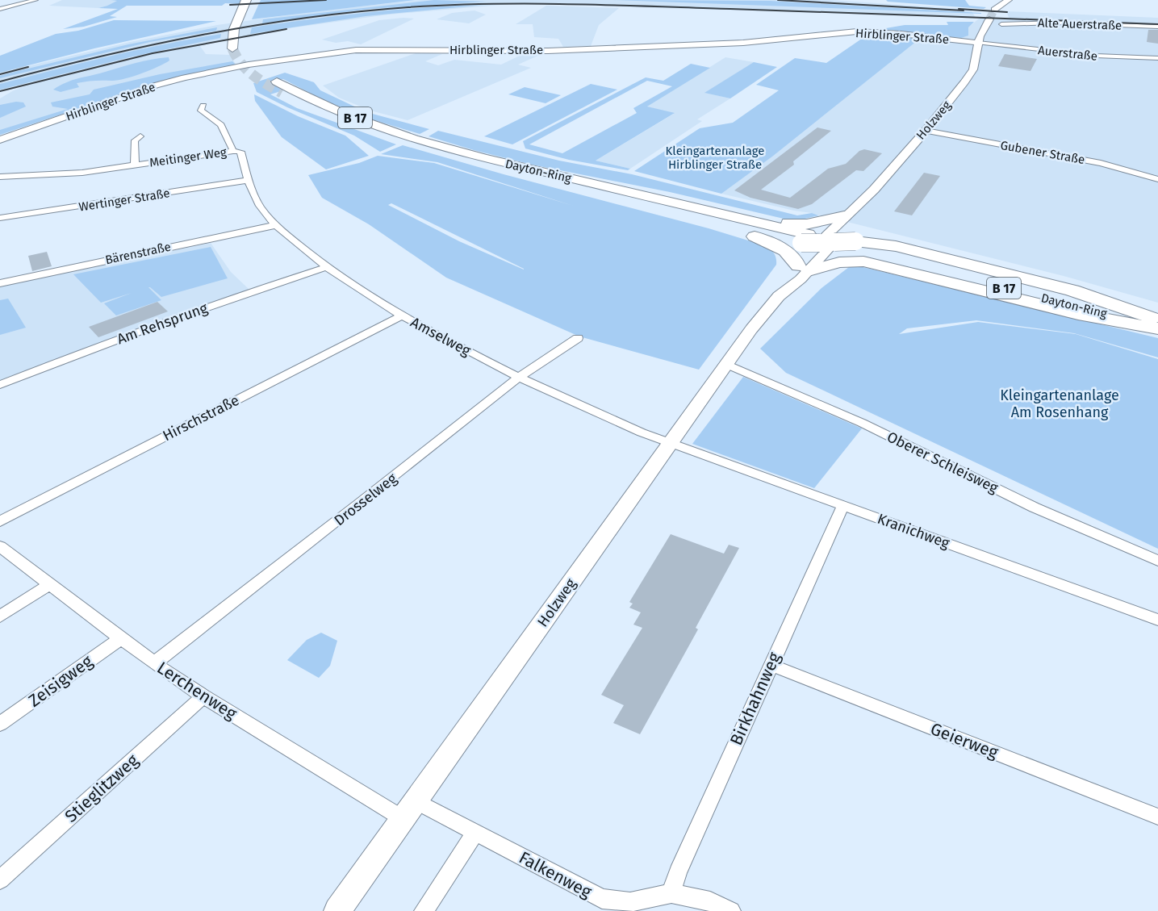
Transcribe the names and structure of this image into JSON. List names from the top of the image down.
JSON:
{
  "streets": {
    "highway": ["B 17", "Dayton-Ring"],
    "street": [
      "Alte Auerstraße",
      "Hirblinger Straße",
      "Auerstraße",
      "Holzweg",
      "Gubener Straße",
      "Meitinger Weg",
      "Wertinger Straße",
      "Bärenstraße",
      "Am Rehsprung",
      "Amselweg",
      "Hirschstraße",
      "Oberer Schleisweg",
      "Drosselweg",
      "Kranichweg",
      "Zeisigweg",
      "Lerchenweg",
      "Birkhahnweg",
      "Geierweg",
      "Stieglitzweg",
      "Falkenweg"
    ]
  },
  "crossings": [
    ["Hirblinger Straße", "Auerstraße"],
    ["Hirblinger Straße", "Holzweg"],
    ["Auerstraße", "Holzweg"],
    ["Holzweg", "Gubener Straße"],
    ["Holzweg", "Dayton-Ring"],
    ["Holzweg", "Amselweg"],
    ["Holzweg", "Oberer Schleisweg"],
    ["Holzweg", "Kranichweg"],
    ["Holzweg", "Lerchenweg"],
    ["Holzweg", "Falkenweg"],
    ["Meitinger Weg", "Wertinger Straße"],
    ["Meitinger Weg", "Amselweg"],
    ["Wertinger Straße", "Amselweg"],
    ["Bärenstraße", "Amselweg"],
    ["Am Rehsprung", "Amselweg"],
    ["Amselweg", "Hirschstraße"],
    ["Amselweg", "Drosselweg"],
    ["Amselweg", "Kranichweg"],
    ["Drosselweg", "Lerchenweg"],
    ["Kranichweg", "Birkhahnweg"],
    ["Zeisigweg", "Lerchenweg"],
    ["Lerchenweg", "Stieglitzweg"],
    ["Lerchenweg", "Falkenweg"],
    ["Birkhahnweg", "Geierweg"],
    ["Birkhahnweg", "Falkenweg"]
  ],
  "parks": ["Kleingartenanlage Hirblinger Straße", "Kleingartenanlage Am Rosenhang"]
}
